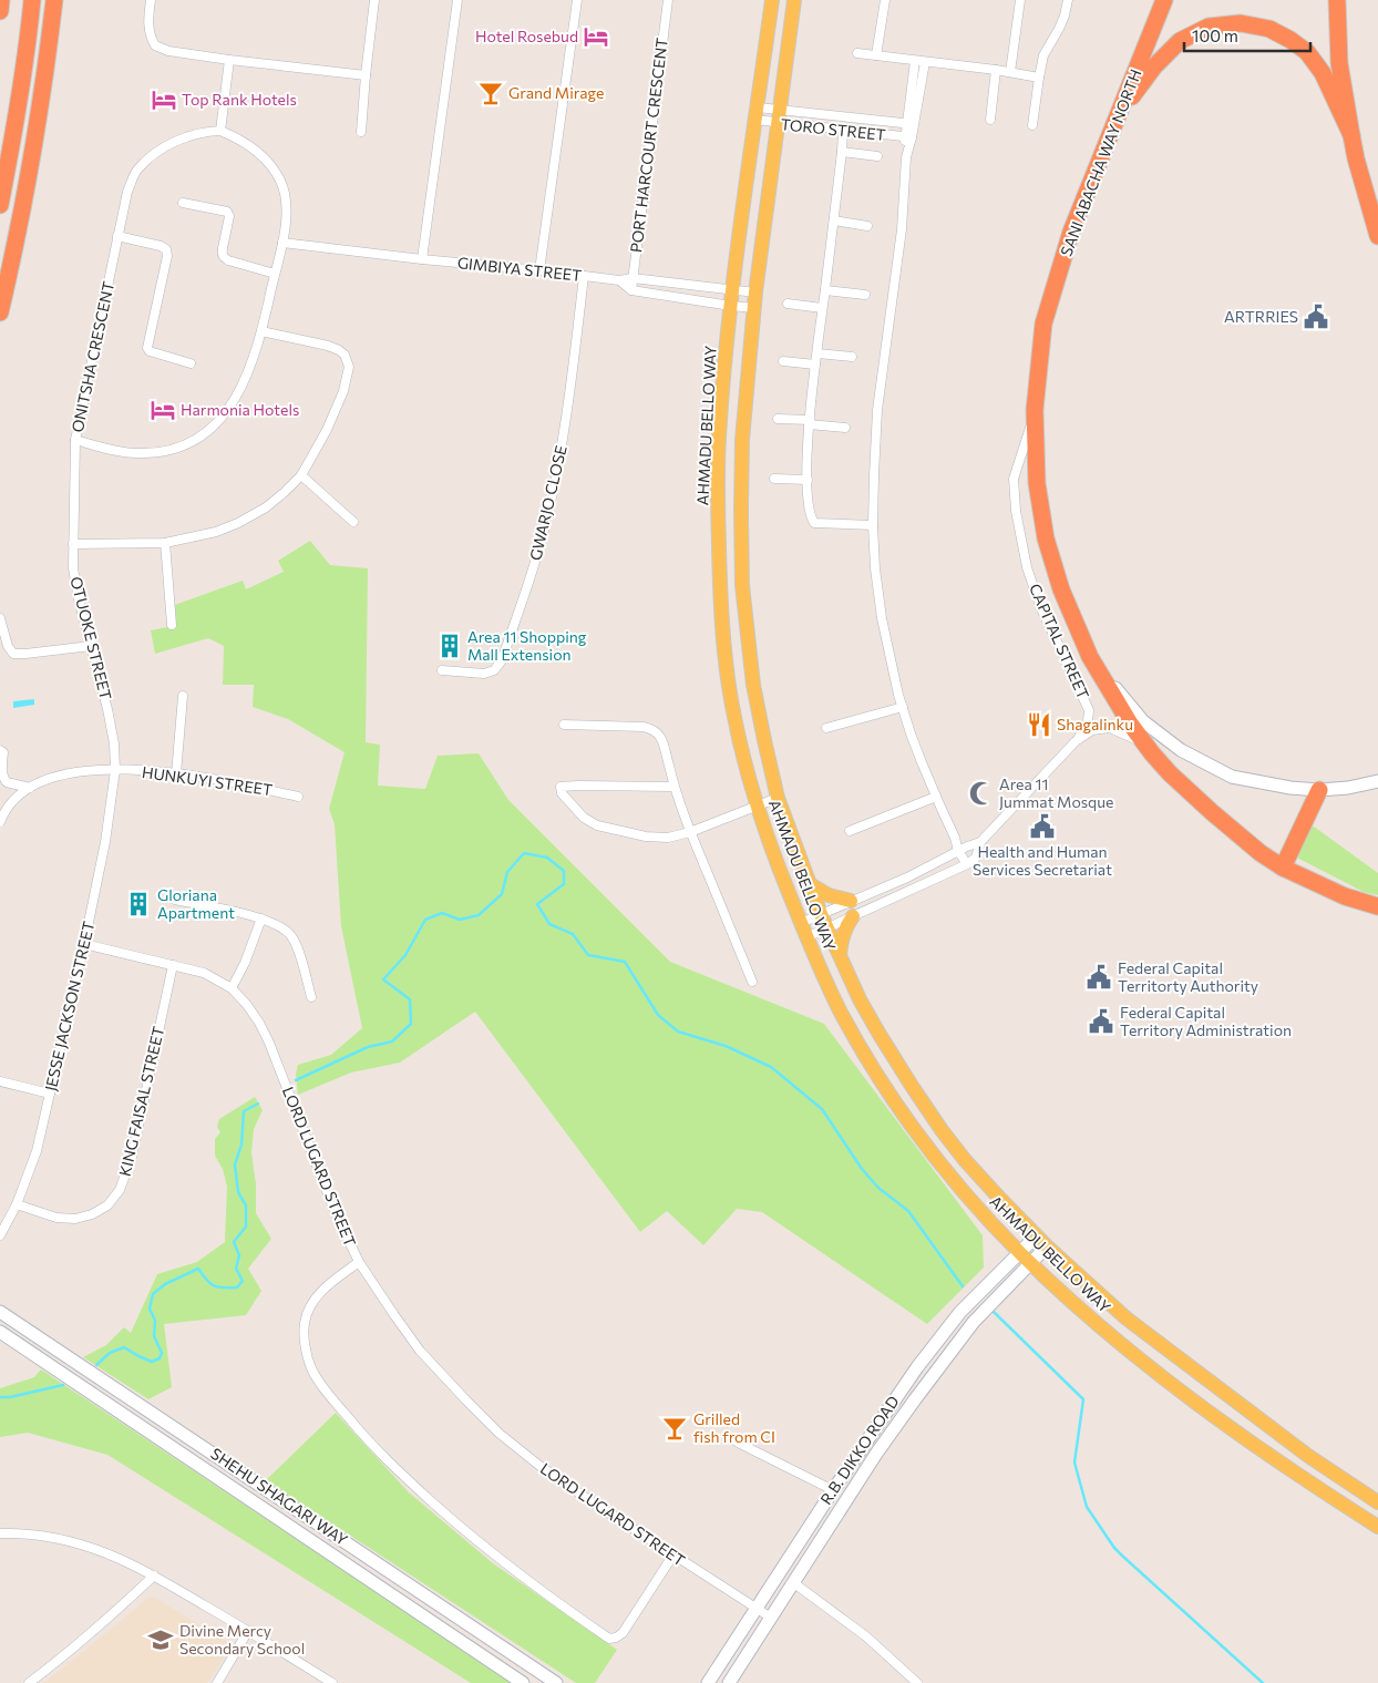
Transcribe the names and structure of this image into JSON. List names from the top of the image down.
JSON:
{
  "streets": {
    "highway": ["SANI ABACHA WAY NORTH"],
    "main road": ["AHMADU BELLO WAY"],
    "street": [
      "TORO STREET",
      "PORT HARCOURT CRESCENT",
      "GIMBIYA STREET",
      "ONITSHA CRESCENT",
      "GWARJO CLOSE",
      "OTUOKE STREET",
      "CAPITAL STREET",
      "HUNKUYI STREET",
      "JESSE JACKSON STREET",
      "KING FAISAL STREET",
      "LORD LUGARD STREET",
      "R.B. DIKKO ROAD",
      "SHEHU SHAGARI WAY"
    ]
  },
  "crossings": [
    ["TORO STREET", "AHMADU BELLO WAY"],
    ["PORT HARCOURT CRESCENT", "GIMBIYA STREET"],
    ["SANI ABACHA WAY NORTH", "CAPITAL STREET"],
    ["GIMBIYA STREET", "ONITSHA CRESCENT"],
    ["GIMBIYA STREET", "AHMADU BELLO WAY"],
    ["GIMBIYA STREET", "GWARJO CLOSE"],
    ["ONITSHA CRESCENT", "OTUOKE STREET"],
    ["AHMADU BELLO WAY", "CAPITAL STREET"],
    ["AHMADU BELLO WAY", "R.B. DIKKO ROAD"],
    ["OTUOKE STREET", "HUNKUYI STREET"],
    ["OTUOKE STREET", "JESSE JACKSON STREET"],
    ["HUNKUYI STREET", "JESSE JACKSON STREET"],
    ["JESSE JACKSON STREET", "KING FAISAL STREET"],
    ["JESSE JACKSON STREET", "LORD LUGARD STREET"],
    ["KING FAISAL STREET", "LORD LUGARD STREET"],
    ["LORD LUGARD STREET", "R.B. DIKKO ROAD"]
  ],
  "places": {
    "hotel": ["Hotel Rosebud", "Top Rank Hotels", "Harmonia Hotels"],
    "bar": ["Grand Mirage", "Grilled fish from CI"],
    "public building": [
      "ARTRRIES",
      "Health and Human Services Secretariat",
      "Federal Capital Territorty Authority",
      "Federal Capital Territory Administration"
    ],
    "building": ["Area 11 Shopping Mall Extension", "Gloriana Apartment"],
    "restaurant": ["Shagalinku"],
    "mosque": ["Area 11 Jummat Mosque"],
    "school or university": ["Divine Mercy Secondary School"]
  },
  "scale_bar": "100 m"
}
